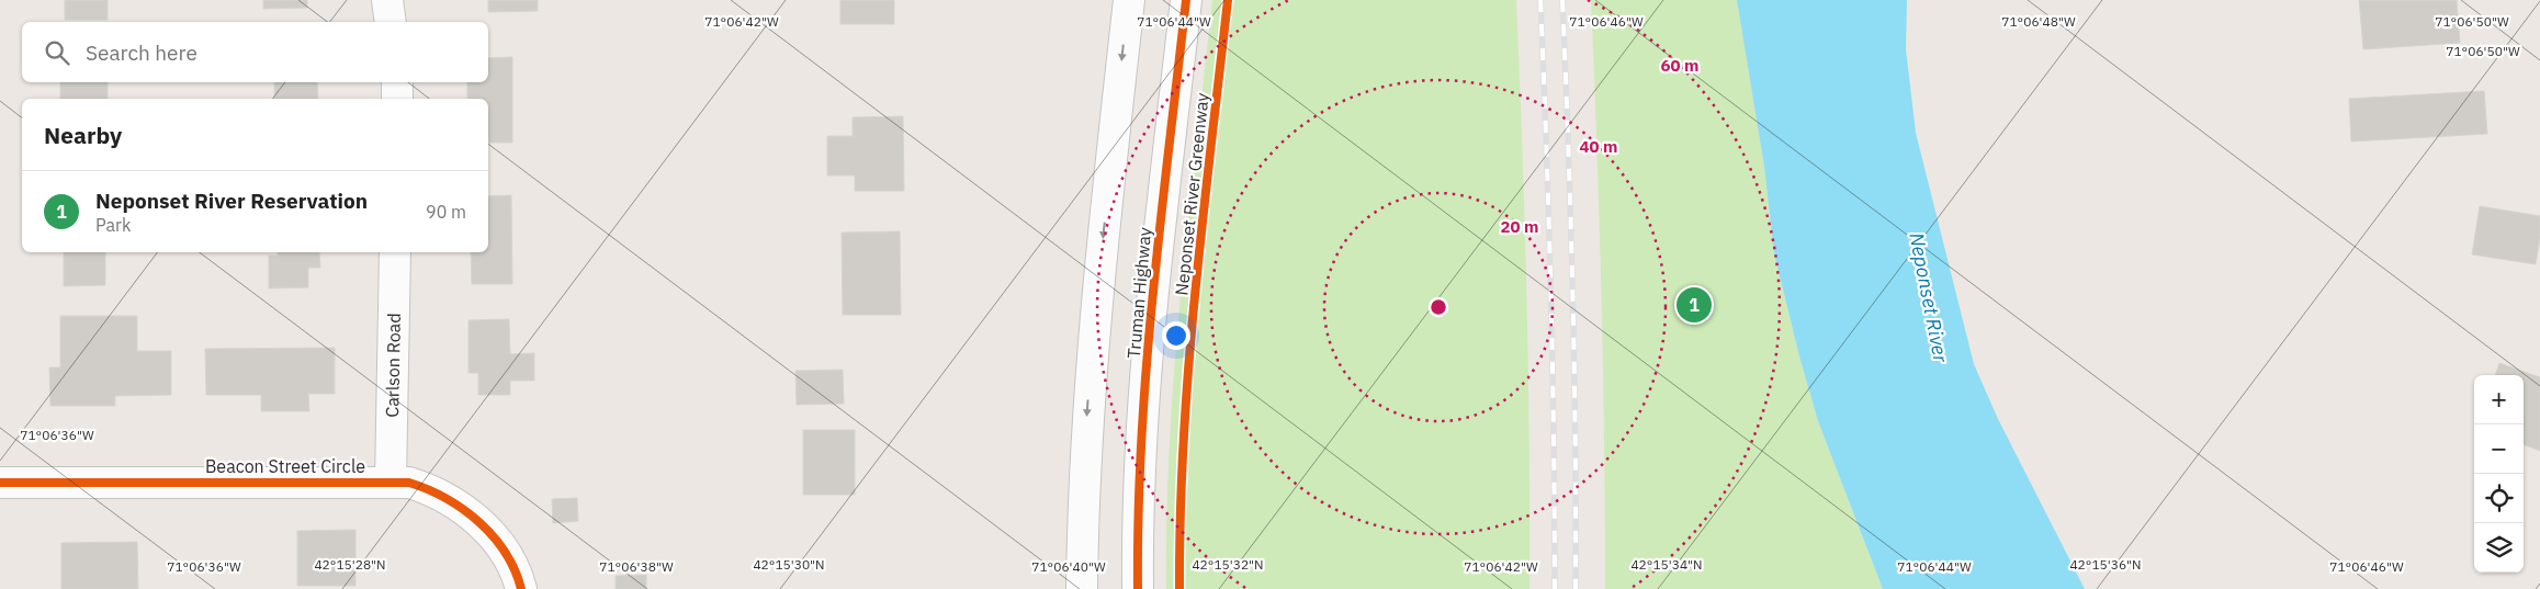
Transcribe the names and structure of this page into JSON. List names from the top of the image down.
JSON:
{
  "streets": {
    "main road": ["Truman Highway", "Carlson Road", "Beacon Street Circle"],
    "cycle path": ["Neponset River Greenway"]
  },
  "crossings": [
    ["Carlson Road", "Beacon Street Circle"]
  ],
  "water": ["Neponset River"],
  "page": {
    "search": "Search here",
    "heading": "Nearby",
    "list": [
      {
        "mark": "1",
        "name": "Neponset River Reservation",
        "note": "Park",
        "value": "90 m"
      }
    ],
    "pins": "1",
    "map_buttons": ["+", "−"]
  },
  "coordinates": [
    "71°06'50\"W",
    "71°06'42\"W",
    "71°06'44\"W",
    "71°06'48\"W",
    "71°06'46\"W",
    "71°06'36\"W",
    "42°15'28\"N",
    "42°15'30\"N",
    "42°15'32\"N",
    "42°15'34\"N",
    "42°15'36\"N",
    "71°06'38\"W",
    "71°06'40\"W"
  ],
  "rings": ["60 m", "40 m", "20 m"]
}
